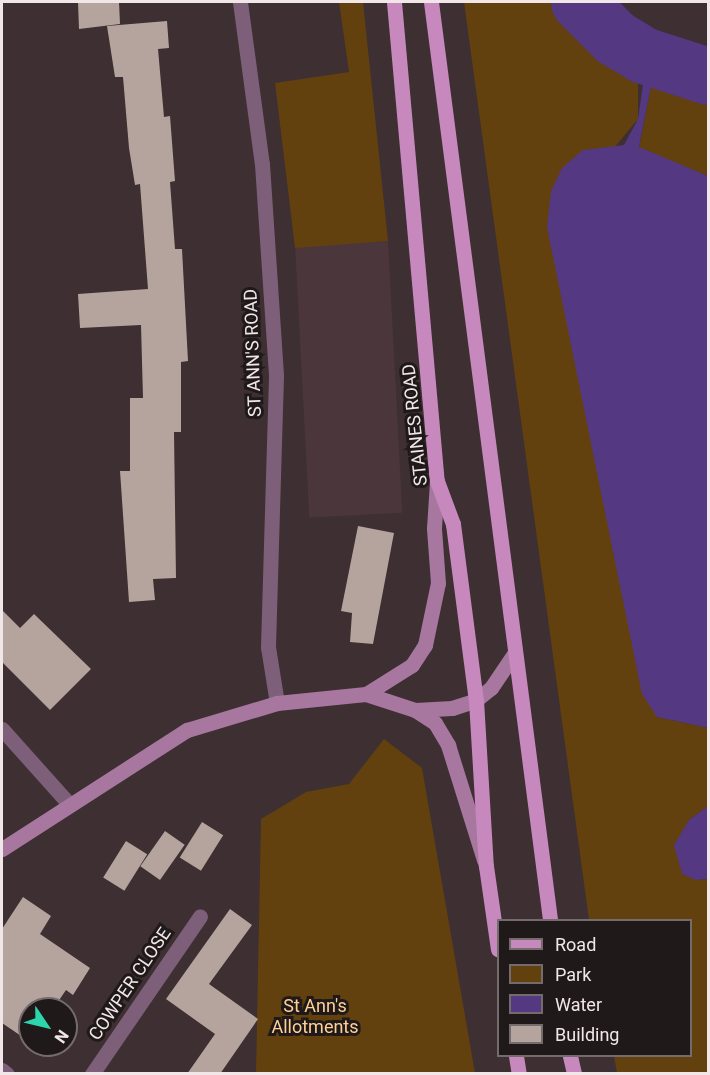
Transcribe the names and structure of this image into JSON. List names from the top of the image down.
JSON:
{
  "streets": {
    "main road": ["STAINES ROAD"],
    "street": ["ST ANN'S ROAD", "COWPER CLOSE"]
  },
  "parks": ["St Ann's Allotments"],
  "legend": [
    "Road",
    "Park",
    "Water",
    "Building"
  ],
  "north": "bottom right"
}
